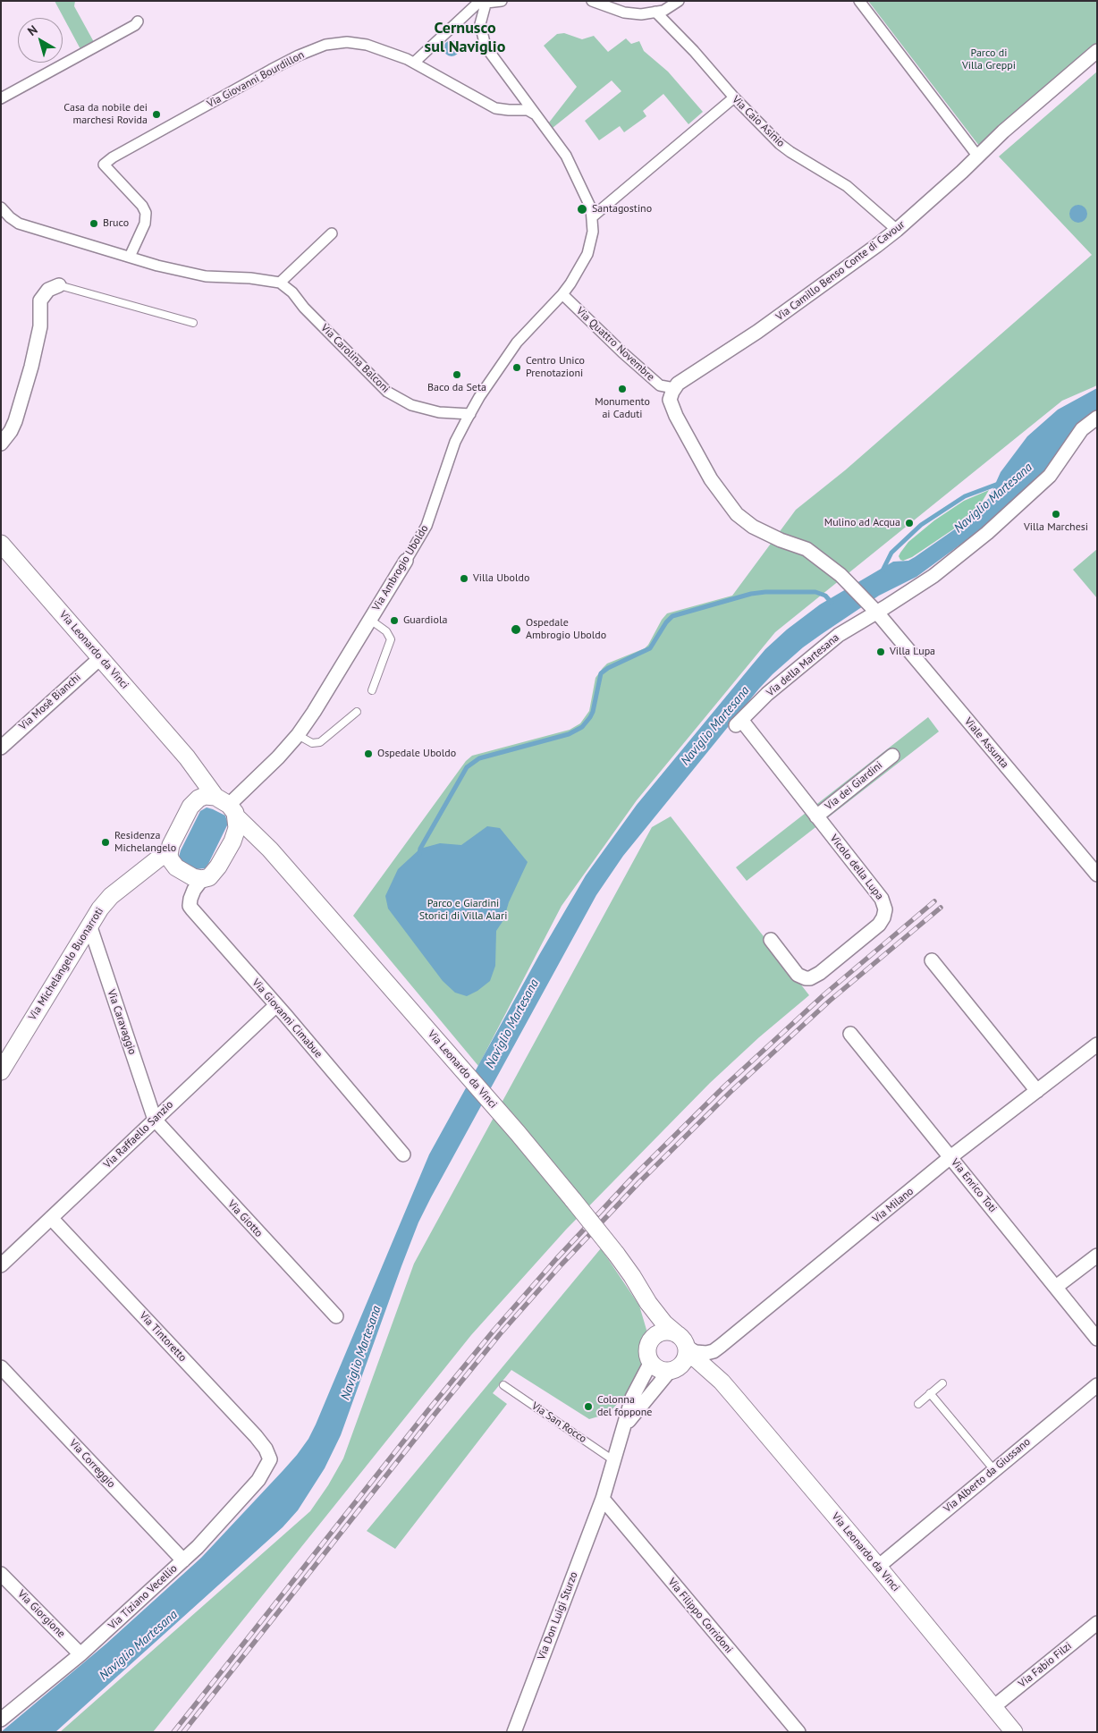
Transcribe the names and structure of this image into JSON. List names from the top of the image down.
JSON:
{
  "streets": {
    "street": [
      "Via Giovanni Bourdillon",
      "Via Caio Asinio",
      "Via Camillo Benso Conte di Cavour",
      "Via Quattro Novembre",
      "Via Carolina Balconi",
      "Via Ambrogio Uboldo",
      "Via Leonardo da Vinci",
      "Via della Martesana",
      "Via Mosè Bianchi",
      "Viale Assunta",
      "Via dei Giardini",
      "Vicolo della Lupa",
      "Via Michelangelo Buonarroti",
      "Via Giovanni Cimabue",
      "Via Caravaggio",
      "Via Raffaello Sanzio",
      "Via Enrico Toti",
      "Via Milano",
      "Via Giotto",
      "Via Tintoretto",
      "Via Correggio",
      "Via Alberto da Giussano",
      "Via Tiziano Vecellio",
      "Via Giorgione",
      "Via Don Luigi Sturzo",
      "Via Filippo Corridoni",
      "Via Fabio Filzi"
    ],
    "lane": ["Via San Rocco"]
  },
  "crossings": [
    ["Via Caio Asinio", "Via Camillo Benso Conte di Cavour"],
    ["Via Camillo Benso Conte di Cavour", "Via Quattro Novembre"],
    ["Via Camillo Benso Conte di Cavour", "Viale Assunta"],
    ["Via Quattro Novembre", "Via Ambrogio Uboldo"],
    ["Via Quattro Novembre", "Viale Assunta"],
    ["Via Carolina Balconi", "Via Ambrogio Uboldo"],
    ["Via Ambrogio Uboldo", "Via Leonardo da Vinci"],
    ["Via Ambrogio Uboldo", "Via Michelangelo Buonarroti"],
    ["Via Ambrogio Uboldo", "Via Giovanni Cimabue"],
    ["Via Leonardo da Vinci", "Via Mosè Bianchi"],
    ["Via Leonardo da Vinci", "Via Michelangelo Buonarroti"],
    ["Via Leonardo da Vinci", "Via Giovanni Cimabue"],
    ["Via Leonardo da Vinci", "Via Milano"],
    ["Via Leonardo da Vinci", "Via Alberto da Giussano"],
    ["Via Leonardo da Vinci", "Via Fabio Filzi"],
    ["Via della Martesana", "Viale Assunta"],
    ["Via della Martesana", "Vicolo della Lupa"],
    ["Via dei Giardini", "Vicolo della Lupa"],
    ["Via Michelangelo Buonarroti", "Via Giovanni Cimabue"],
    ["Via Michelangelo Buonarroti", "Via Caravaggio"],
    ["Via Giovanni Cimabue", "Via Raffaello Sanzio"],
    ["Via Caravaggio", "Via Raffaello Sanzio"],
    ["Via Caravaggio", "Via Giotto"],
    ["Via Raffaello Sanzio", "Via Giotto"],
    ["Via Raffaello Sanzio", "Via Tintoretto"],
    ["Via Enrico Toti", "Via Milano"],
    ["Via Tintoretto", "Via Tiziano Vecellio"],
    ["Via Correggio", "Via Tiziano Vecellio"],
    ["Via Tiziano Vecellio", "Via Giorgione"],
    ["Via Don Luigi Sturzo", "Via Filippo Corridoni"]
  ],
  "districts": ["Cernusco sul Naviglio"],
  "water": ["Naviglio Martesana"],
  "parks": ["Parco di Villa Greppi", "Parco e Giardini Storici di Villa Alari"],
  "places": [
    "Casa da nobile dei marchesi Rovida",
    "Santagostino",
    "Bruco",
    "Centro Unico Prenotazioni",
    "Baco da Seta",
    "Monumento ai Caduti",
    "Villa Marchesi",
    "Mulino ad Acqua",
    "Villa Uboldo",
    "Guardiola",
    "Ospedale Ambrogio Uboldo",
    "Villa Lupa",
    "Ospedale Uboldo",
    "Residenza Michelangelo",
    "Colonna del foppone"
  ],
  "north": "top left"
}
